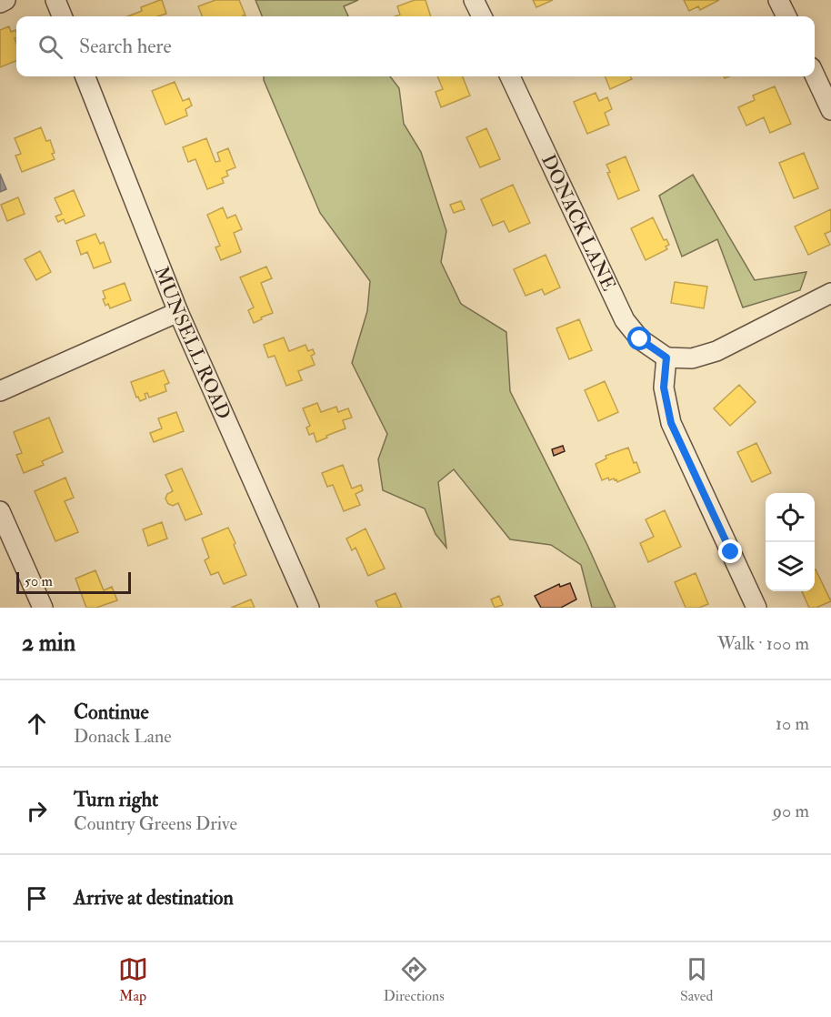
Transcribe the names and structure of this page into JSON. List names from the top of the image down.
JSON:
{
  "streets": {
    "street": ["DONACK LANE", "MUNSELL ROAD"]
  },
  "scale_bar": "50 m",
  "page": {
    "search": "Search here",
    "scale": "50 m",
    "heading": ["2 min", "Walk · 100 m"],
    "list": [
      ["Continue", "Donack Lane", "10 m"],
      ["Turn right", "Country Greens Drive", "90 m"],
      "Arrive at destination"
    ],
    "nav": ["Map", "Directions", "Saved"]
  }
}
